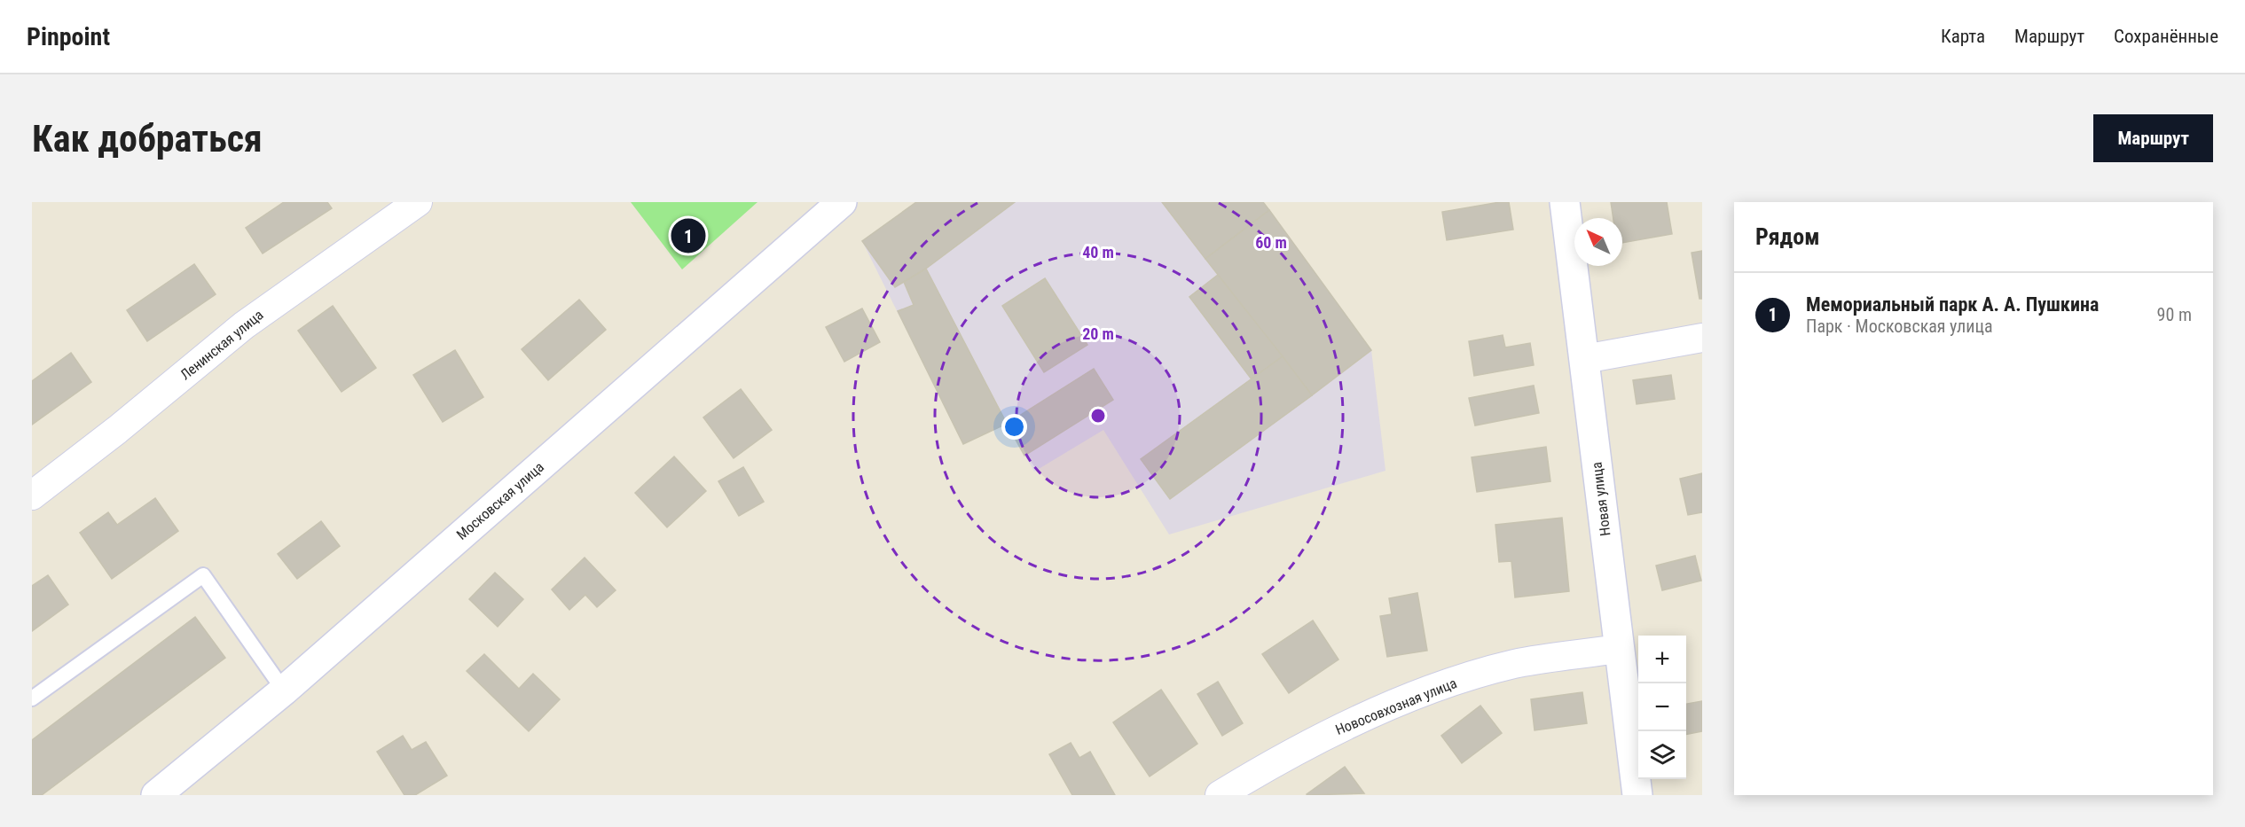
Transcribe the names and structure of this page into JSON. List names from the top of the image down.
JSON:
{
  "streets": {
    "street": [
      "Ленинская улица",
      "Новая улица",
      "Московская улица",
      "Новосовхозная улица"
    ]
  },
  "crossings": [
    ["Новая улица", "Новосовхозная улица"]
  ],
  "north": "top left",
  "page": {
    "header": "Pinpoint",
    "nav": ["Карта", "Маршрут", "Сохранённые"],
    "buttons": "Маршрут",
    "title": "Как добраться",
    "heading": "Рядом",
    "pins": "1",
    "list": [
      {
        "mark": "1",
        "name": "Мемориальный парк А. А. Пушкина",
        "note": "Парк · Московская улица",
        "value": "90 m"
      }
    ],
    "map_buttons": ["+", "−"]
  },
  "rings": ["60 m", "40 m", "20 m"]
}
